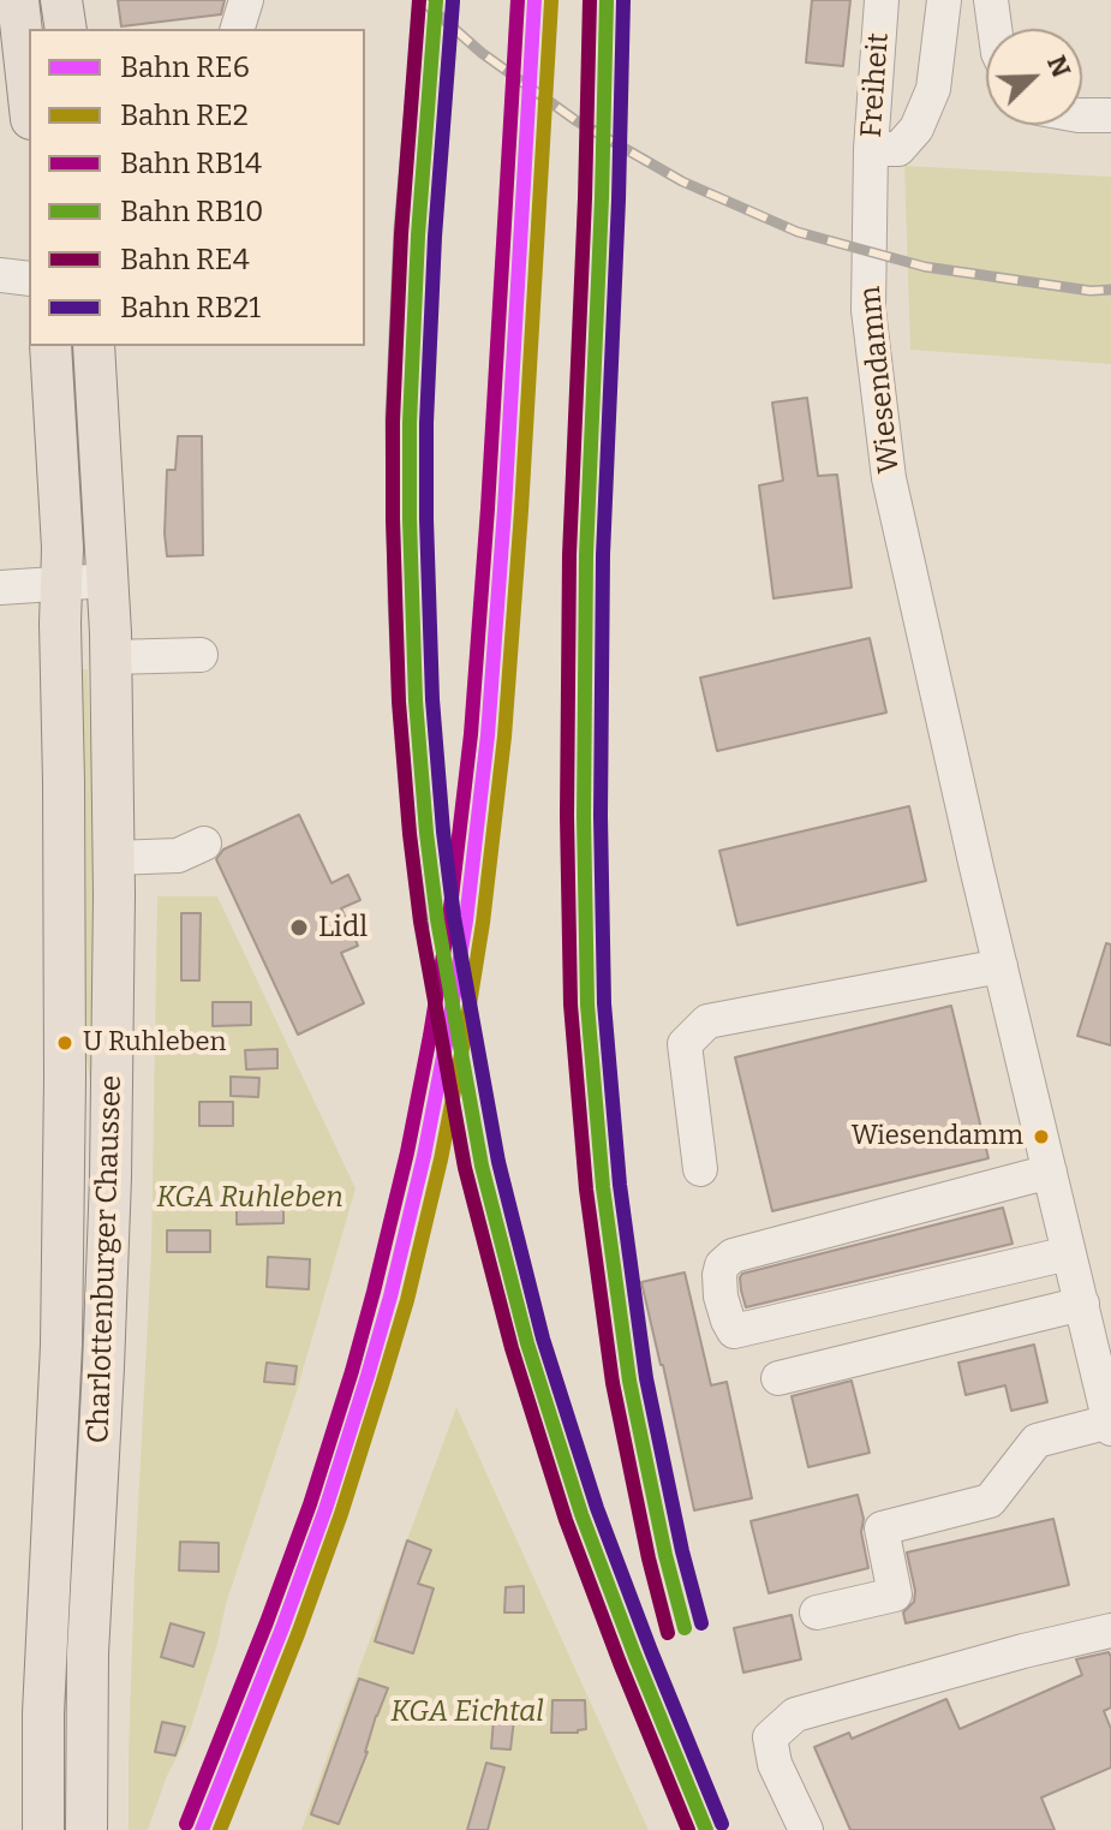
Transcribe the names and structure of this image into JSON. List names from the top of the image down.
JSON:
{
  "streets": {
    "main road": ["Charlottenburger Chaussee"],
    "street": ["Freiheit", "Wiesendamm"]
  },
  "crossings": [
    ["Freiheit", "Wiesendamm"]
  ],
  "parks": ["KGA Ruhleben", "KGA Eichtal"],
  "places": ["Lidl", "U Ruhleben", "Wiesendamm"],
  "lines": [
    "rail line RE6",
    "rail line RB14",
    "rail line RB10",
    "rail line RE4",
    "rail line RB21",
    "rail line RE2"
  ],
  "legend": [
    "Bahn RE6",
    "Bahn RE2",
    "Bahn RB14",
    "Bahn RB10",
    "Bahn RE4",
    "Bahn RB21"
  ],
  "north": "top right"
}
